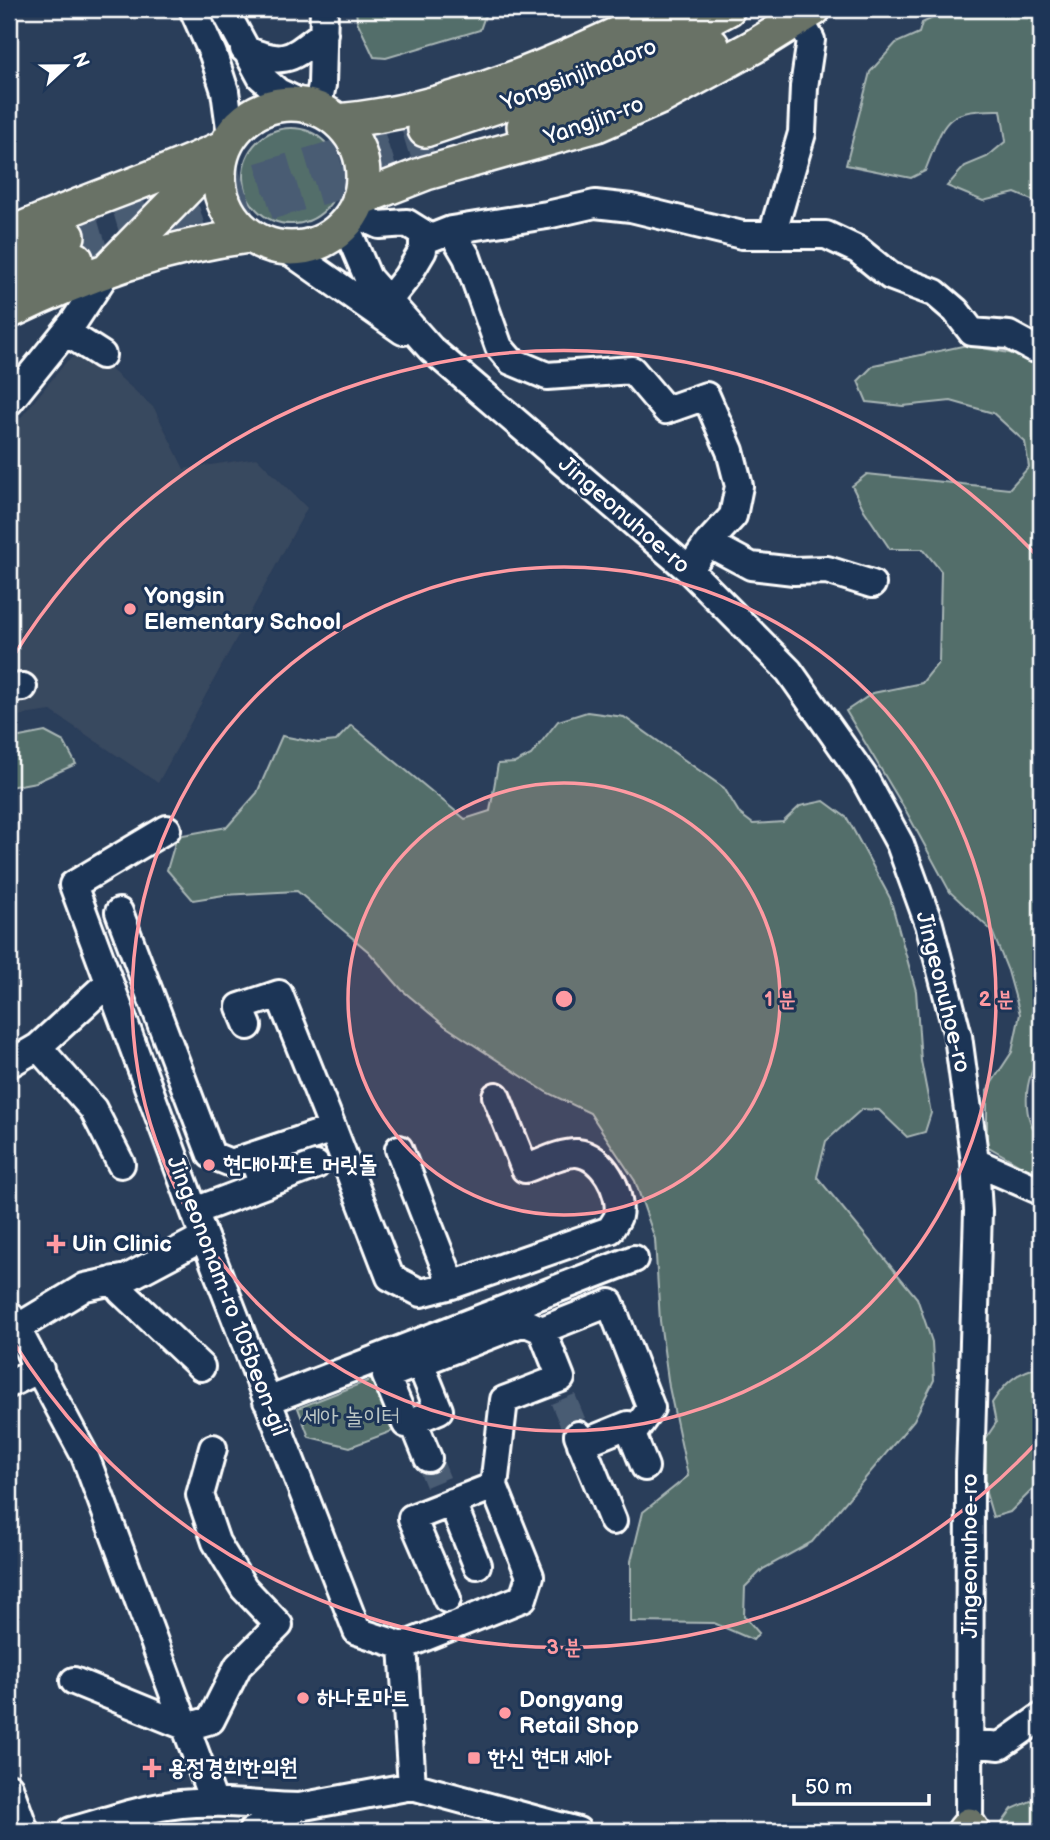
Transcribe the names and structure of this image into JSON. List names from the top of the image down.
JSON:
{
  "streets": {
    "main road": ["Yongsinjihadoro", "Yangjin-ro"],
    "street": ["Jingeonuhoe-ro", "Jingeononam-ro 105beon-gil"]
  },
  "crossings": [
    ["Yongsinjihadoro", "Yangjin-ro"],
    ["Yangjin-ro", "Jingeonuhoe-ro"]
  ],
  "parks": ["세아 놀이터"],
  "places": {
    "other": [
      "Yongsin Elementary School",
      "현대아파트 머릿돌",
      "하나로마트",
      "Dongyang Retail Shop"
    ],
    "health": ["Uin Clinic", "용정경희한의원"],
    "transit": ["한신 현대 세아"]
  },
  "scale_bar": "50 m",
  "north": "right",
  "rings": ["1 분", "2 분", "3 분"]
}
